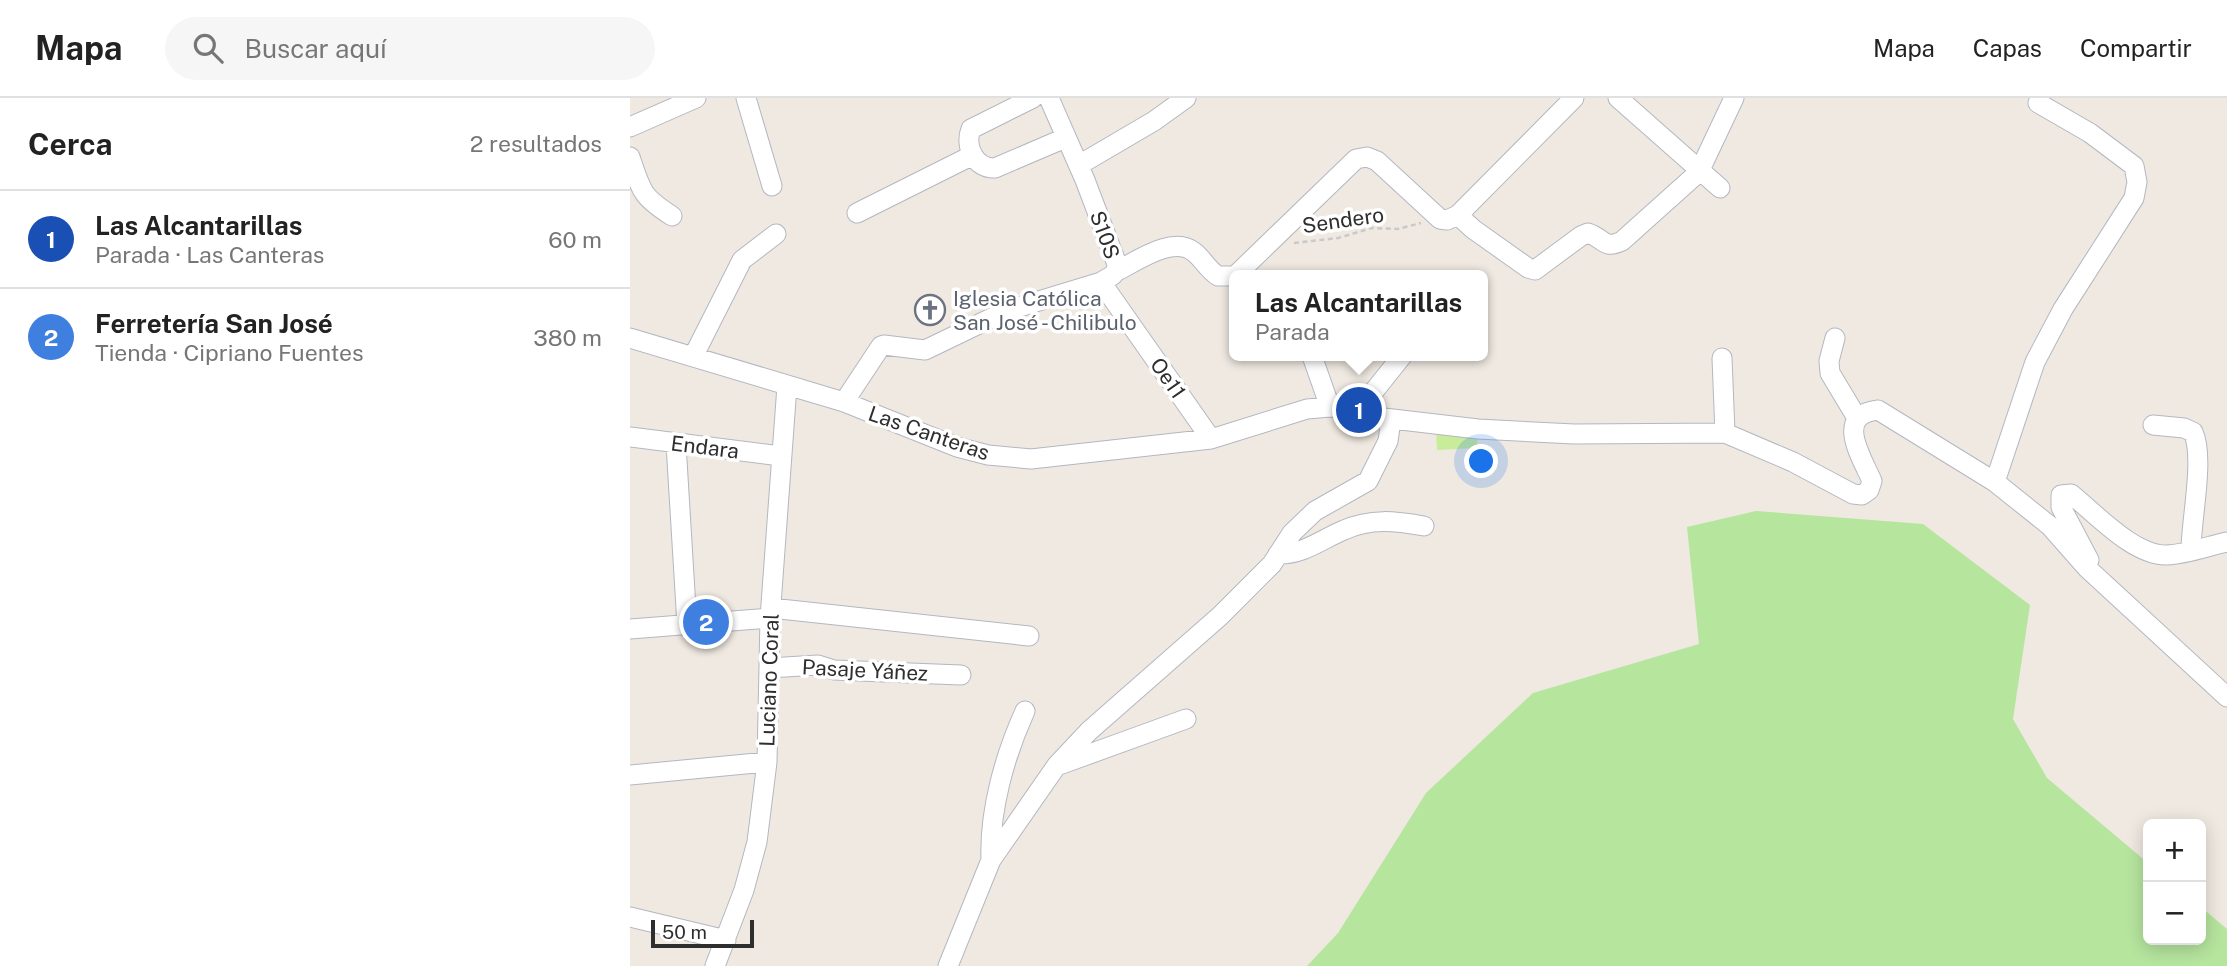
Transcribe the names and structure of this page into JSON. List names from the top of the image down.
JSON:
{
  "streets": {
    "street": [
      "S10S",
      "Oe11",
      "Las Canteras",
      "Endara",
      "Pasaje Yáñez",
      "Luciano Coral"
    ],
    "path": ["Sendero"]
  },
  "crossings": [
    ["S10S", "Oe11"],
    ["S10S", "Las Canteras"],
    ["Oe11", "Las Canteras"],
    ["Las Canteras", "Luciano Coral"],
    ["Endara", "Luciano Coral"],
    ["Pasaje Yáñez", "Luciano Coral"]
  ],
  "places": {
    "church": ["Iglesia Católica San José - Chilibulo"]
  },
  "scale_bar": "50 m",
  "page": {
    "header": "Mapa",
    "search": "Buscar aquí",
    "nav": ["Mapa", "Capas", "Compartir"],
    "heading": ["Cerca", "2 resultados"],
    "list": [
      {
        "mark": "1",
        "name": "Las Alcantarillas",
        "note": "Parada · Las Canteras",
        "value": "60 m"
      },
      {
        "mark": "2",
        "name": "Ferretería San José",
        "note": "Tienda · Cipriano Fuentes",
        "value": "380 m"
      }
    ],
    "popup": ["Las Alcantarillas", "Parada"],
    "pins": ["1", "2"],
    "map_buttons": ["+", "−"],
    "scale": "50 m"
  }
}
